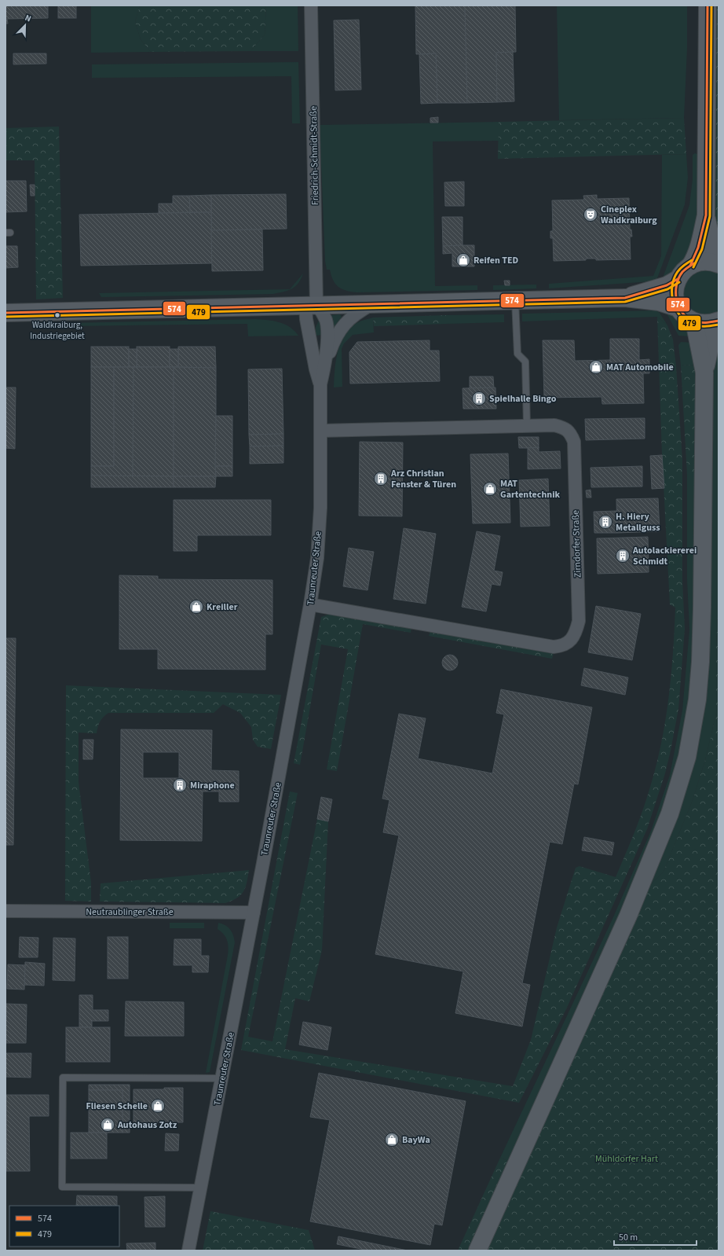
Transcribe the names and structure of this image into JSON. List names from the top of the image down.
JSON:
{
  "streets": {
    "street": [
      "Friedrich-Schmidt-Straße",
      "Zirndorfer Straße",
      "Traunreuter Straße",
      "Neutraublinger Straße"
    ]
  },
  "crossings": [
    ["Friedrich-Schmidt-Straße", "Traunreuter Straße"],
    ["Zirndorfer Straße", "Traunreuter Straße"],
    ["Traunreuter Straße", "Neutraublinger Straße"]
  ],
  "parks": ["Mühldorfer Hart"],
  "places": {
    "theatre": ["Cineplex Waldkraiburg"],
    "shop": [
      "Reifen TED",
      "MAT Automobile",
      "MAT Gartentechnik",
      "Kreiller",
      "Fliesen Schelle",
      "Autohaus Zotz",
      "BayWa"
    ],
    "other": ["Waldkraiburg, Industriegebiet"],
    "building": [
      "Spielhalle Bingo",
      "Arz Christian Fenster & Türen",
      "H. Hiery Metallguss",
      "Autolackiererei Schmidt",
      "Miraphone"
    ]
  },
  "lines": ["transit line 574", "transit line 479"],
  "legend": ["574", "479"],
  "scale_bar": "50 m",
  "north": "top right"
}
